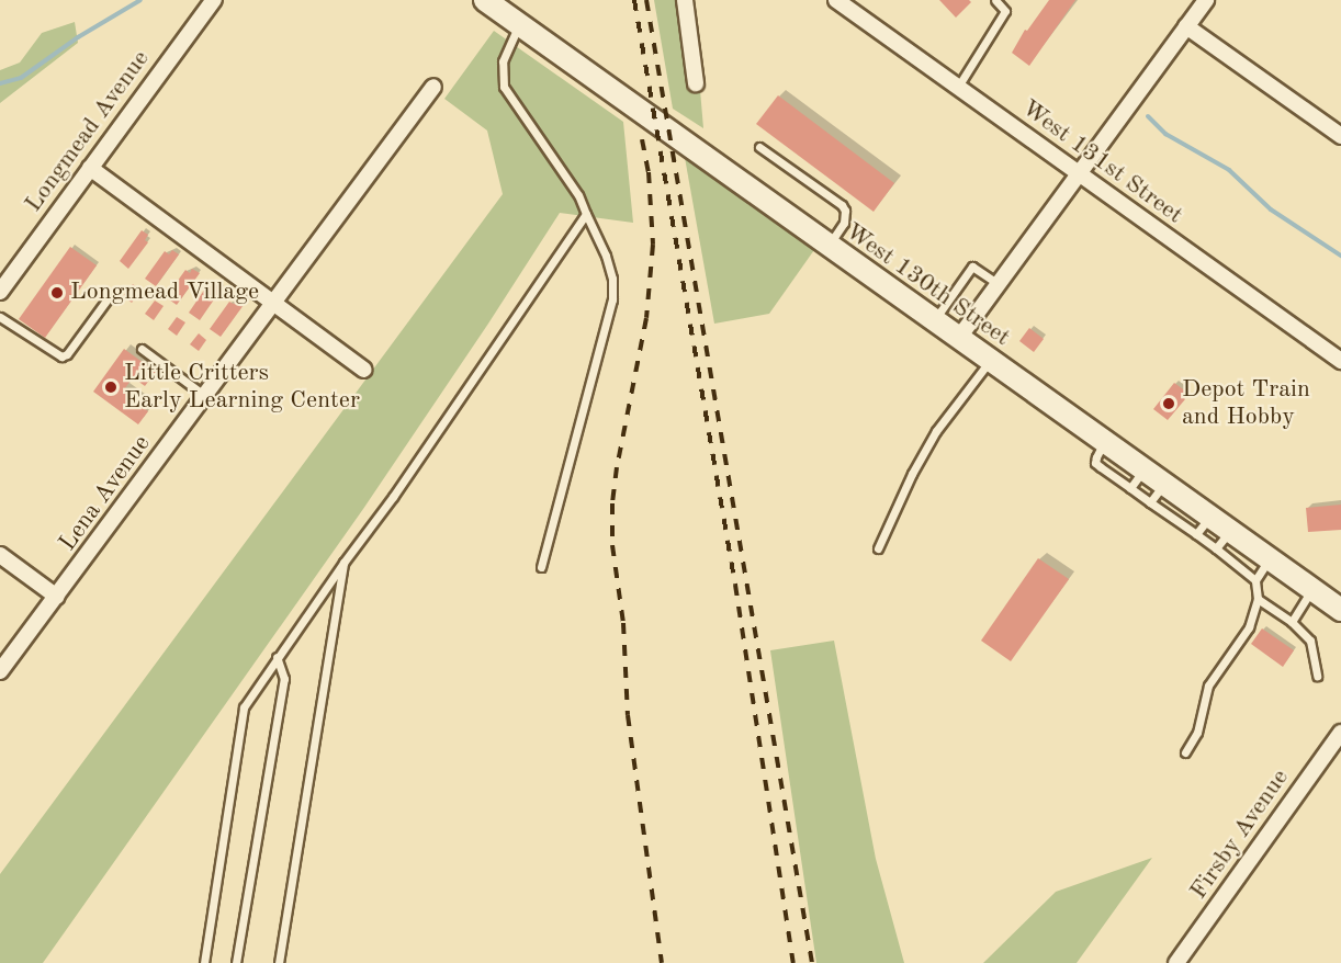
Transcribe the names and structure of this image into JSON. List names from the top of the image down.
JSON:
{
  "streets": {
    "main road": ["West 130th Street"],
    "street": [
      "Longmead Avenue",
      "West 131st Street",
      "Lena Avenue",
      "Firsby Avenue"
    ]
  },
  "places": ["Longmead Village", "Little Critters Early Learning Center", "Depot Train and Hobby"]
}
